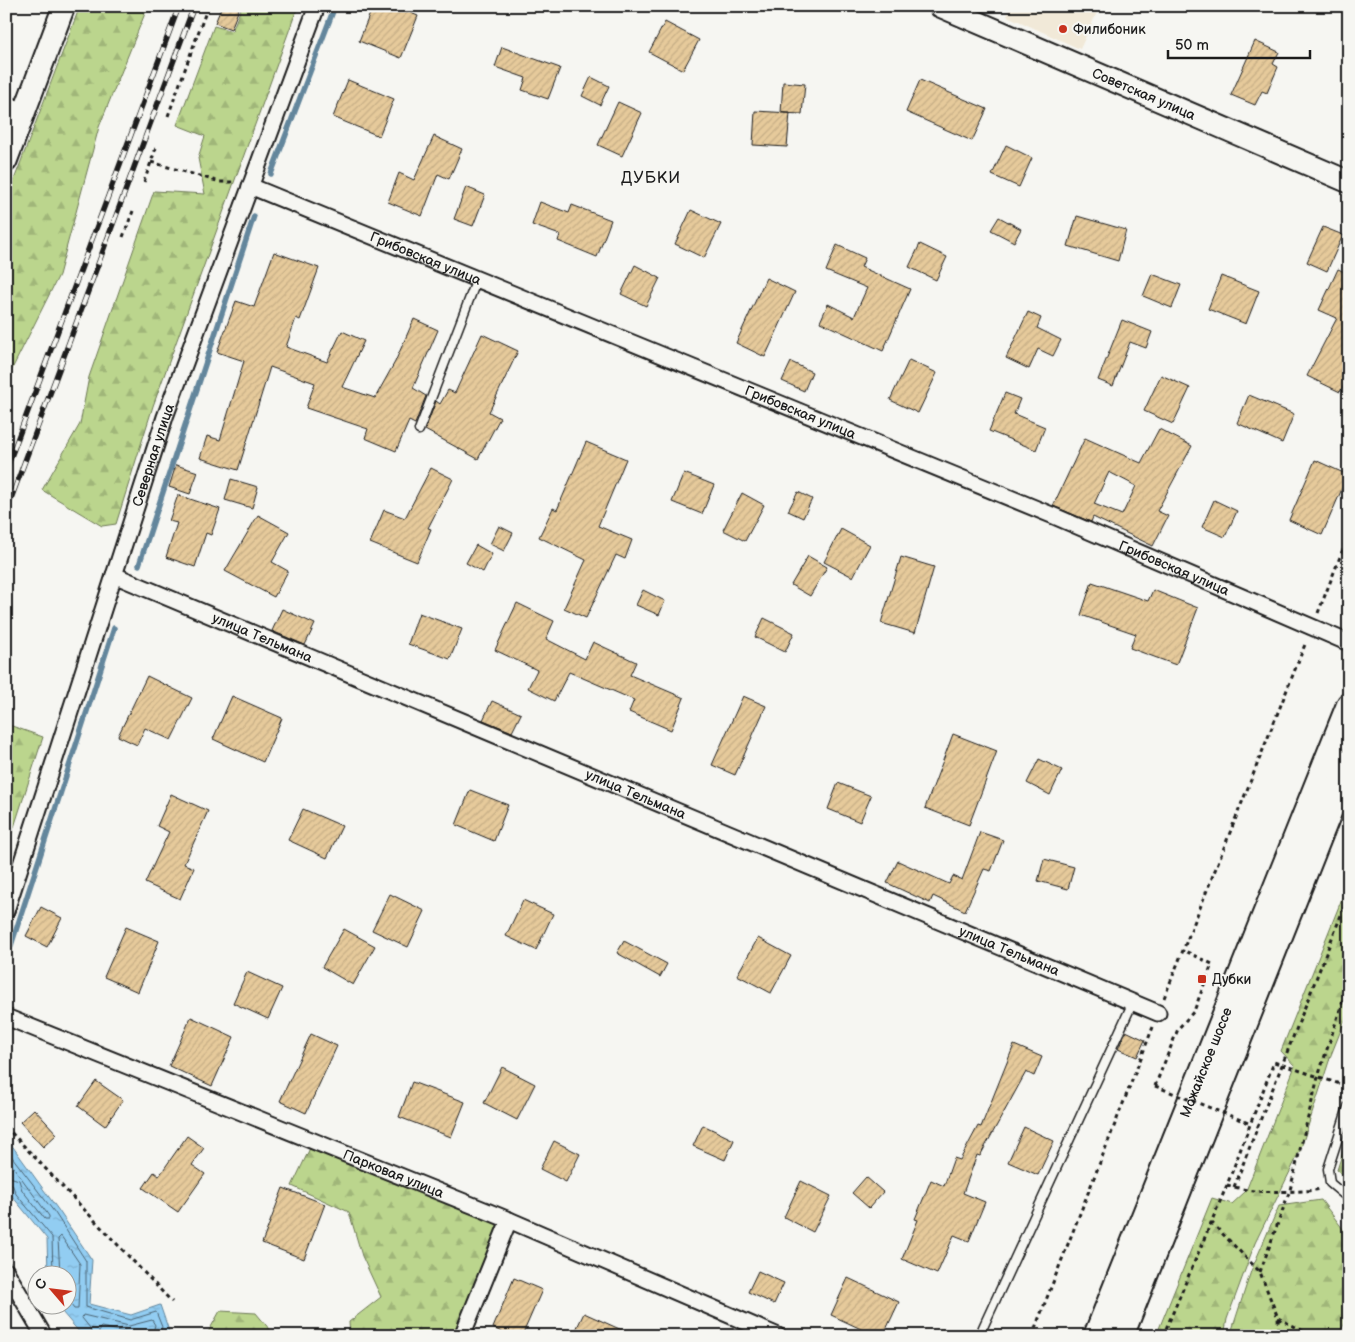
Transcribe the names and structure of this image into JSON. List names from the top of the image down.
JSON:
{
  "streets": {
    "main road": ["Можайское шоссе"],
    "street": [
      "Советская улица",
      "Грибовская улица",
      "Северная улица",
      "улица Тельмана",
      "Парковая улица"
    ]
  },
  "crossings": [
    ["Грибовская улица", "Северная улица"],
    ["Северная улица", "улица Тельмана"]
  ],
  "districts": ["ДУБКИ"],
  "places": {
    "other": ["Филибоник"],
    "transit": ["Дубки"]
  },
  "scale_bar": "50 m",
  "north": "top left"
}
